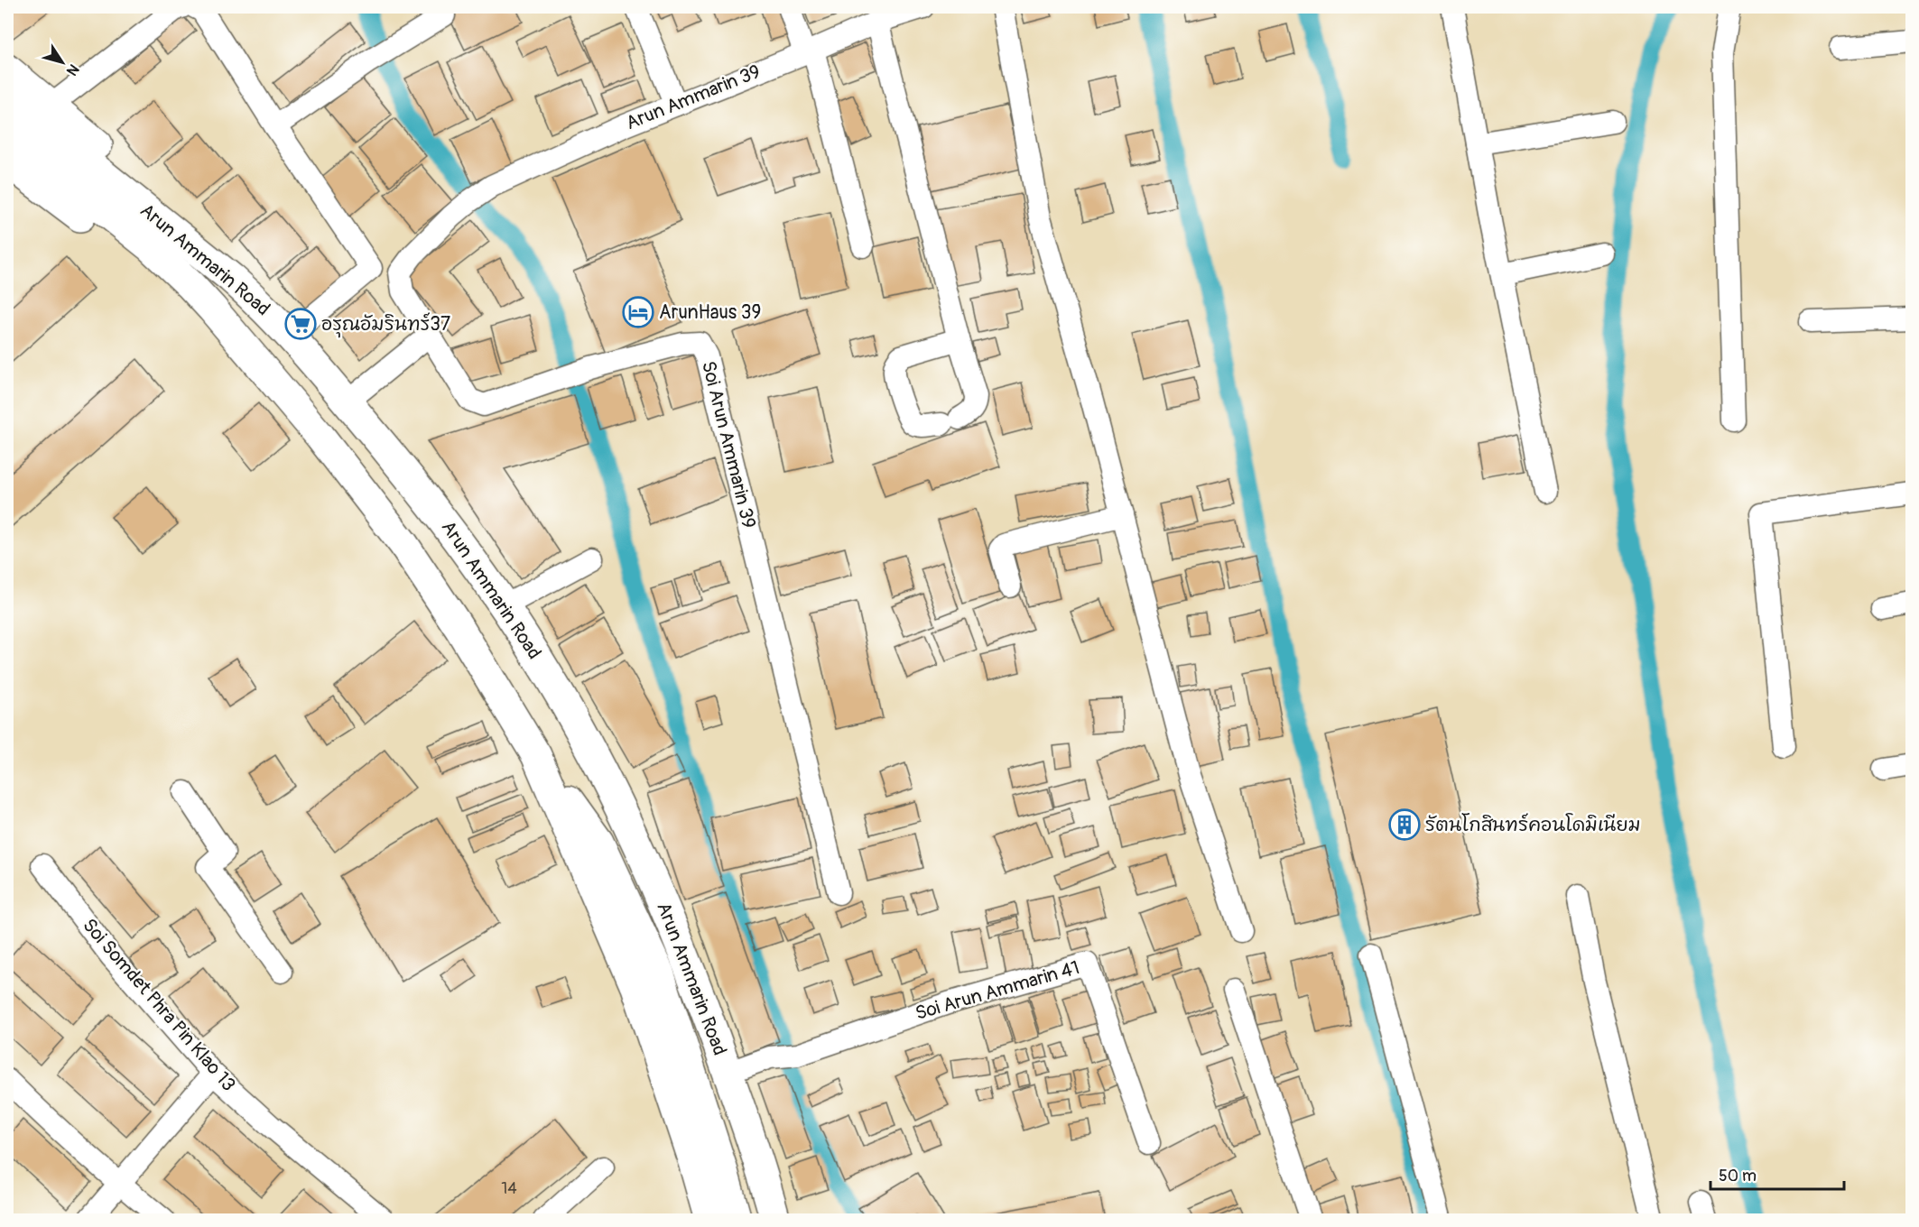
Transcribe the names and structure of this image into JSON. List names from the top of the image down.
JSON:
{
  "streets": {
    "main road": ["Arun Ammarin Road"],
    "street": [
      "Arun Ammarin 39",
      "Soi Arun Ammarin 39",
      "Soi Arun Ammarin 41",
      "Soi Somdet Phra Pin Klao 13"
    ]
  },
  "crossings": [
    ["Arun Ammarin 39", "Soi Arun Ammarin 39"],
    ["Arun Ammarin Road", "Soi Arun Ammarin 41"]
  ],
  "places": {
    "hotel": ["ArunHaus 39"],
    "supermarket": ["อรุณอัมรินทร์37"],
    "building": ["รัตนโกสินทร์คอนโดมิเนียม"]
  },
  "house_numbers": ["14"],
  "scale_bar": "50 m",
  "north": "bottom right"
}
